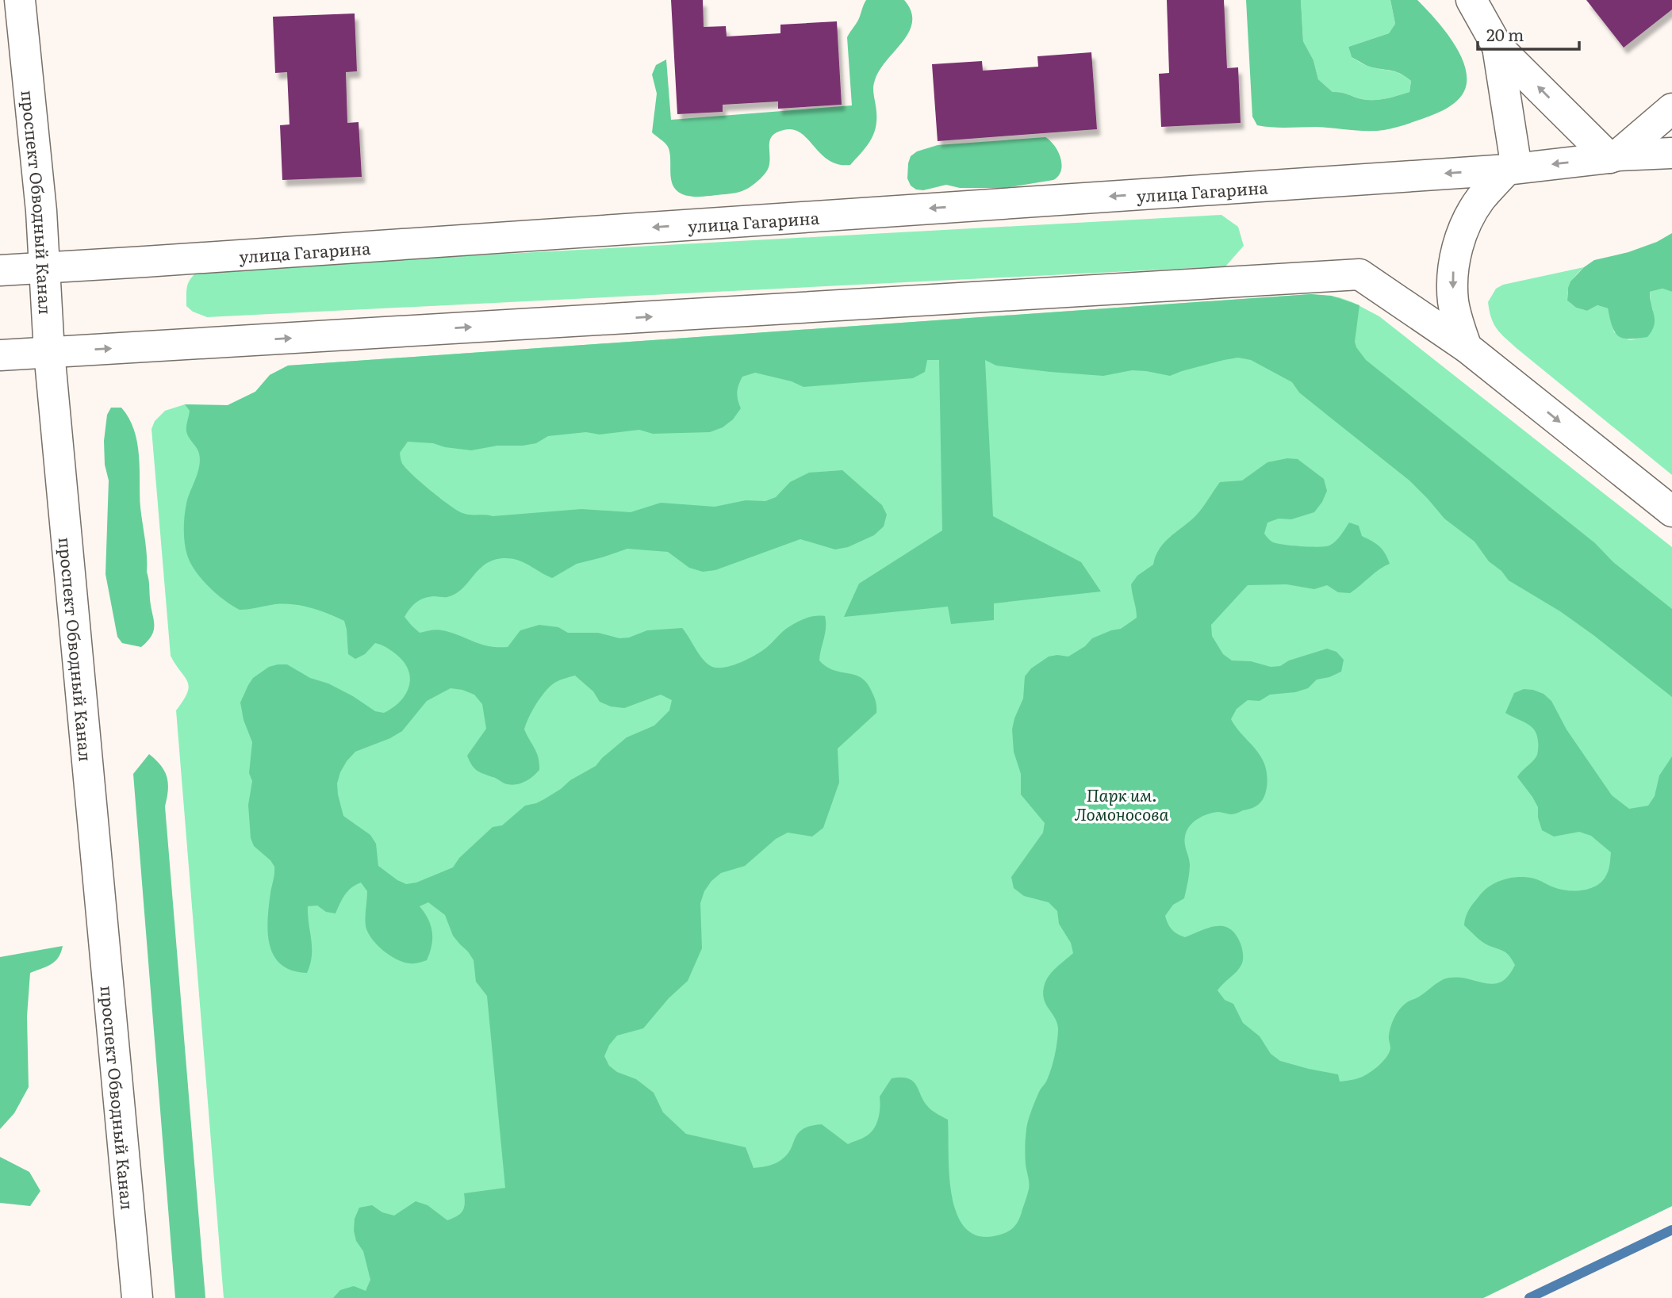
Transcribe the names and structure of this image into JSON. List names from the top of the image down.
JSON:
{
  "streets": {
    "main road": ["улица Гагарина", "проспект Обводный Канал"]
  },
  "crossings": [
    ["улица Гагарина", "проспект Обводный Канал"]
  ],
  "parks": ["Парк им. Ломоносова"],
  "scale_bar": "20 m"
}
